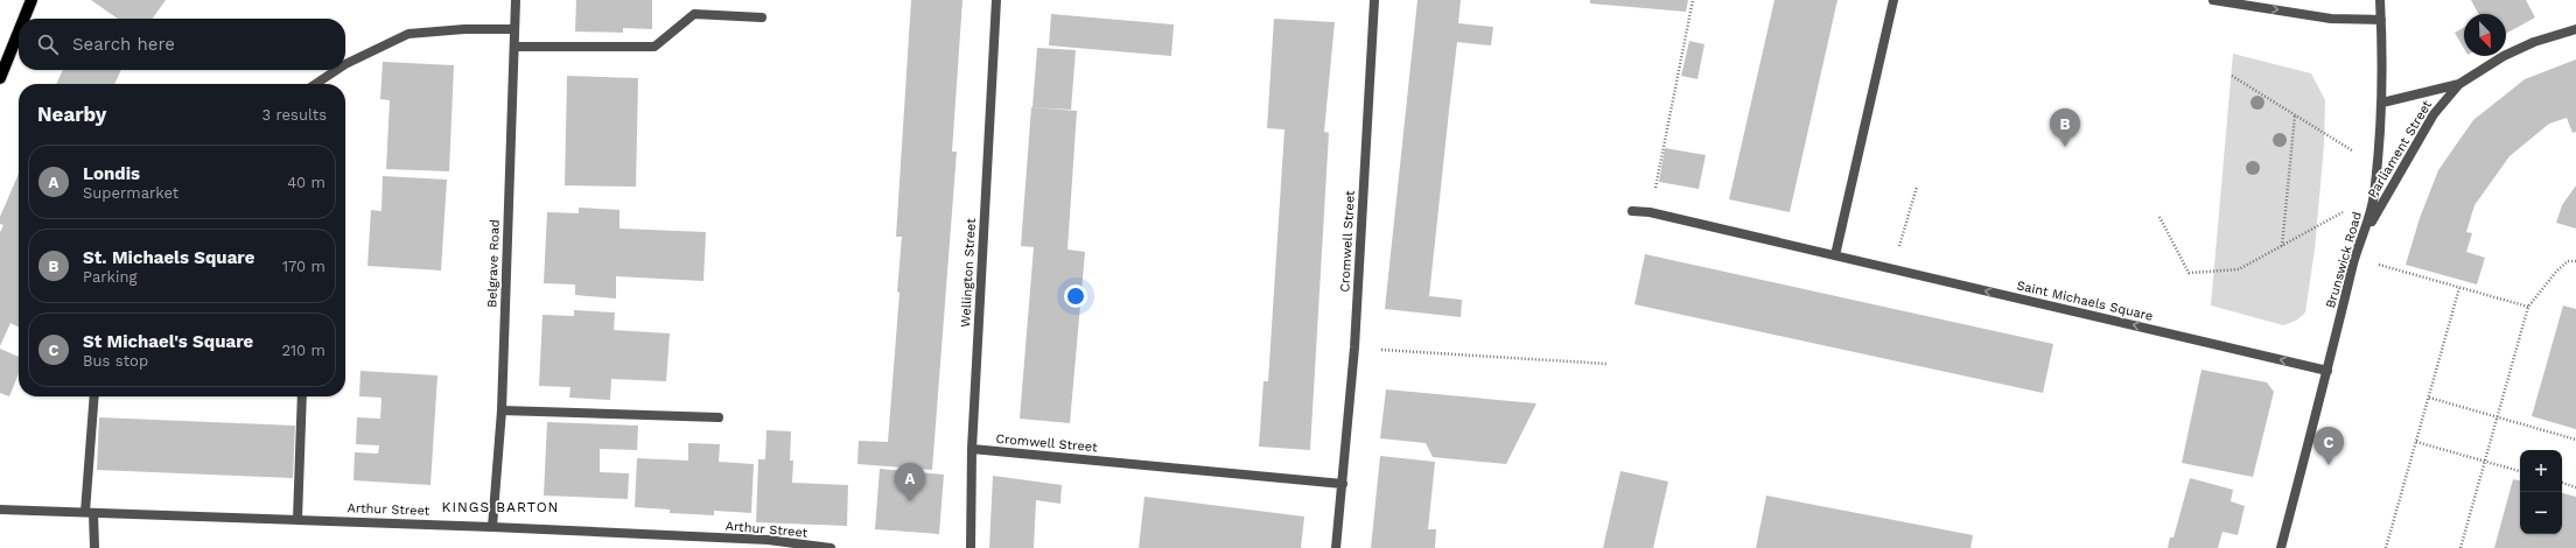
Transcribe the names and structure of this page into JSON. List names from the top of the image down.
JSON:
{
  "streets": {
    "street": [
      "Parliament Street",
      "Cromwell Street",
      "Brunswick Road",
      "Belgrave Road",
      "Wellington Street",
      "Saint Michaels Square",
      "Arthur Street"
    ]
  },
  "crossings": [
    ["Parliament Street", "Brunswick Road"],
    ["Cromwell Street", "Wellington Street"],
    ["Brunswick Road", "Saint Michaels Square"],
    ["Belgrave Road", "Arthur Street"]
  ],
  "one_way": ["Saint Michaels Square"],
  "districts": ["KINGS BARTON"],
  "north": "bottom right",
  "page": {
    "search": "Search here",
    "heading": ["Nearby", "3 results"],
    "pins": ["B", "C", "A"],
    "list": [
      {
        "mark": "A",
        "name": "Londis",
        "note": "Supermarket",
        "value": "40 m"
      },
      {
        "mark": "B",
        "name": "St. Michaels Square",
        "note": "Parking",
        "value": "170 m"
      },
      {
        "mark": "C",
        "name": "St Michael's Square",
        "note": "Bus stop",
        "value": "210 m"
      }
    ],
    "map_buttons": ["+", "−"]
  }
}
